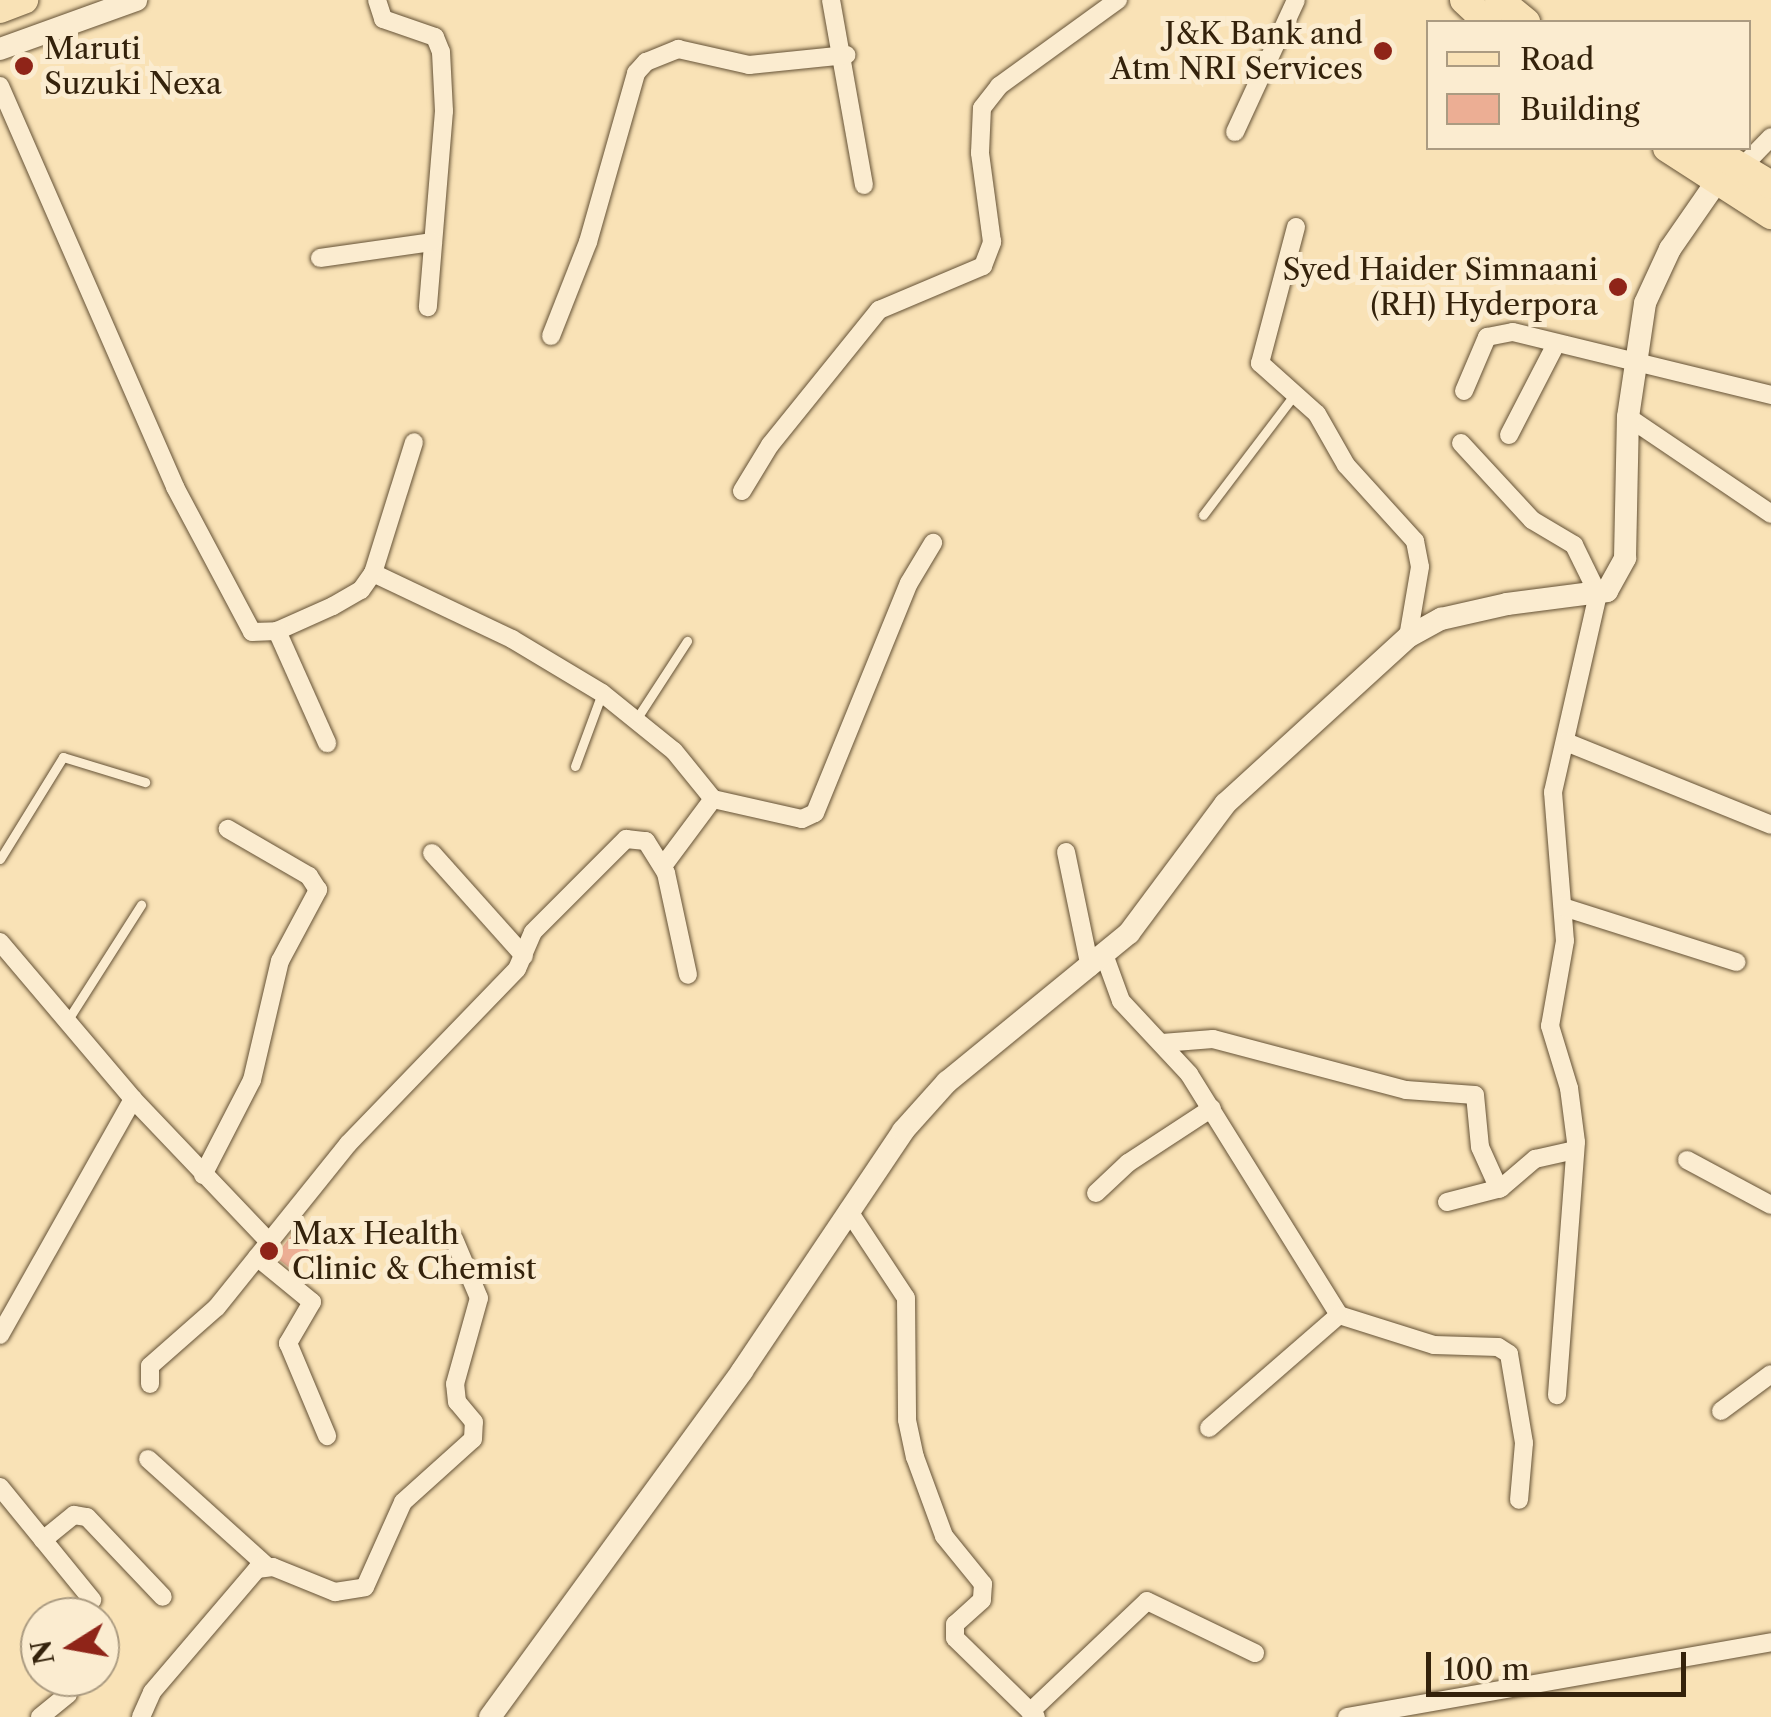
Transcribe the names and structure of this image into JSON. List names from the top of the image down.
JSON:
{
  "places": [
    "J&K Bank and Atm NRI Services",
    "Maruti Suzuki Nexa",
    "Syed Haider Simnaani (RH) Hyderpora",
    "Max Health Clinic & Chemist"
  ],
  "legend": ["Road", "Building"],
  "scale_bar": "100 m",
  "north": "left"
}
